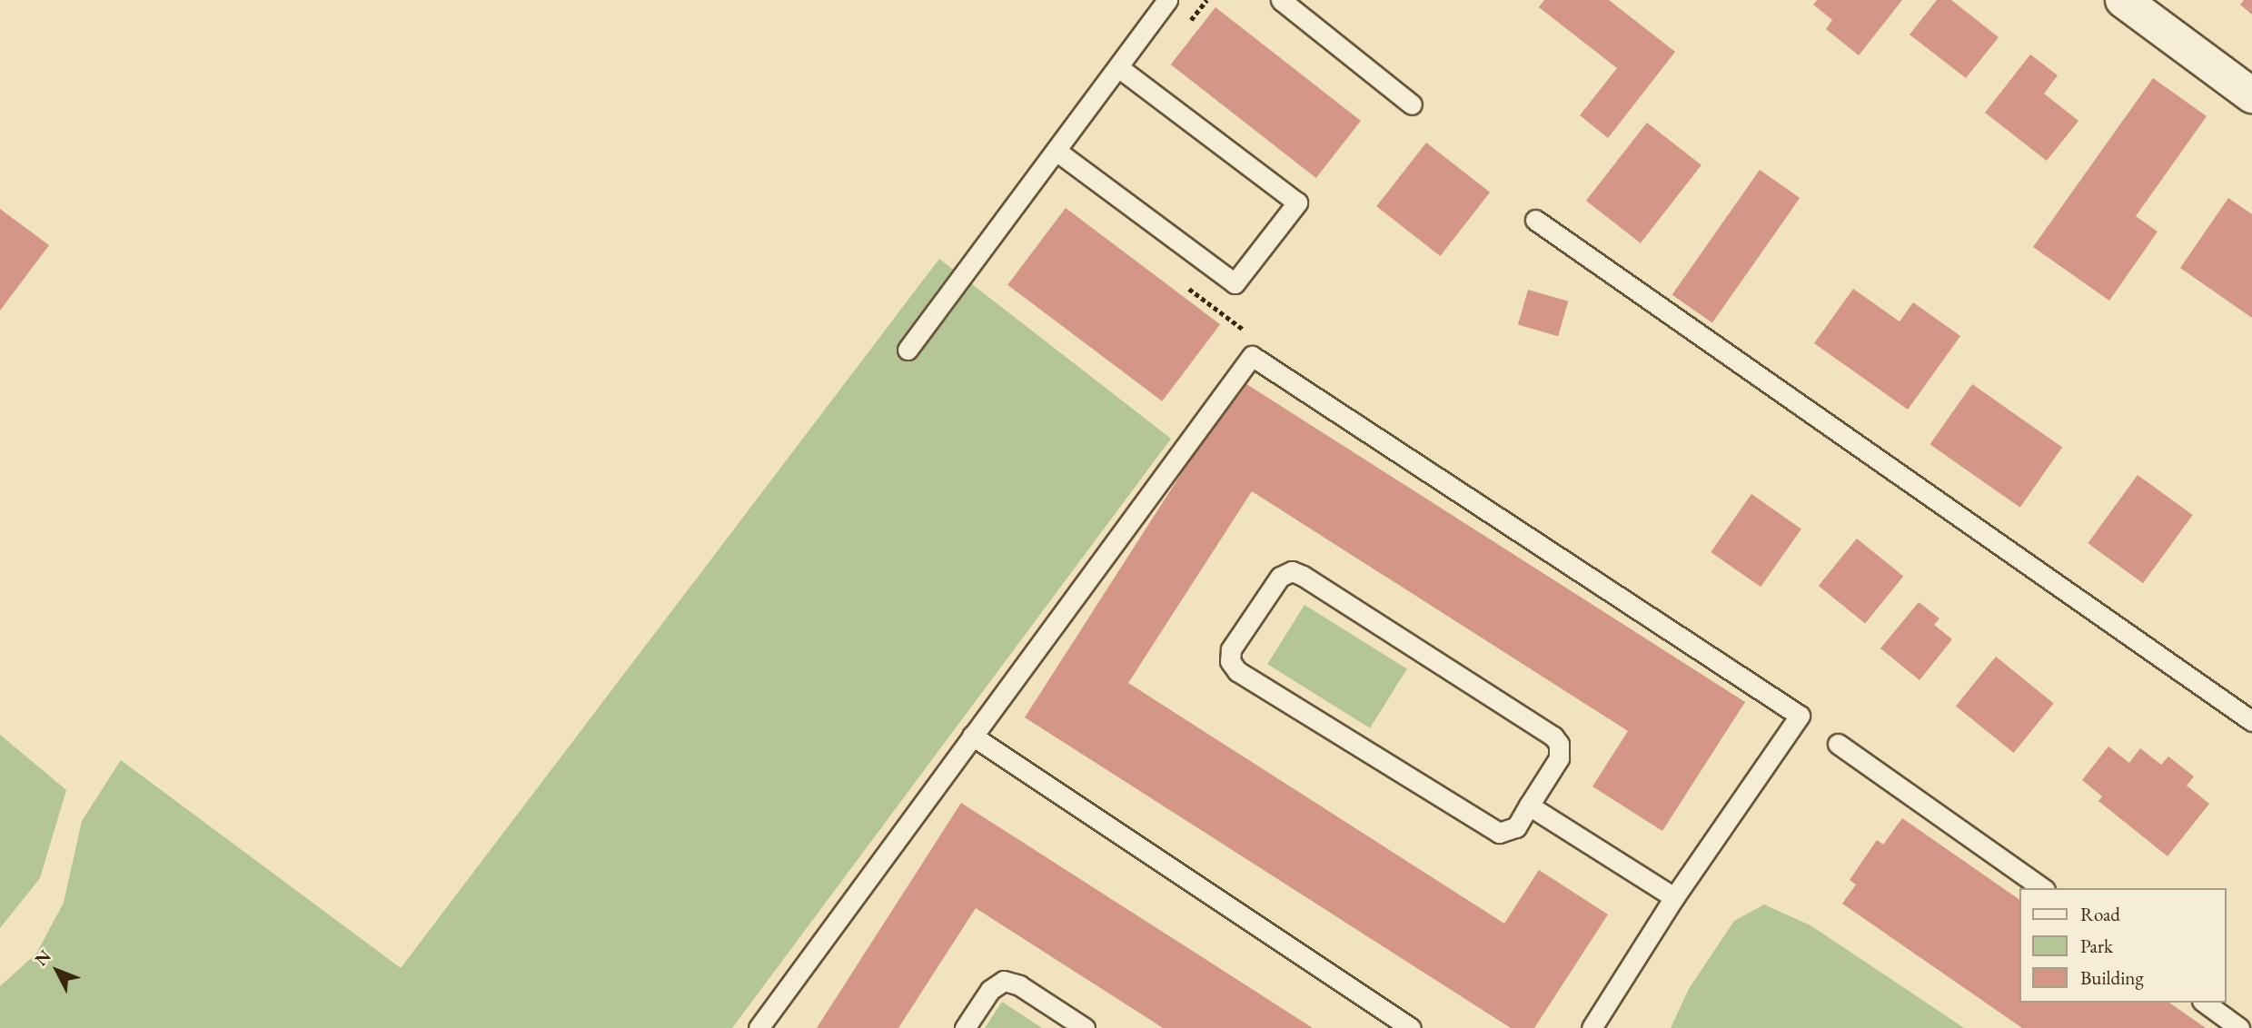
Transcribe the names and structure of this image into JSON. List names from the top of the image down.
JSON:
{
  "legend": ["Road", "Park", "Building"],
  "north": "top left"
}
